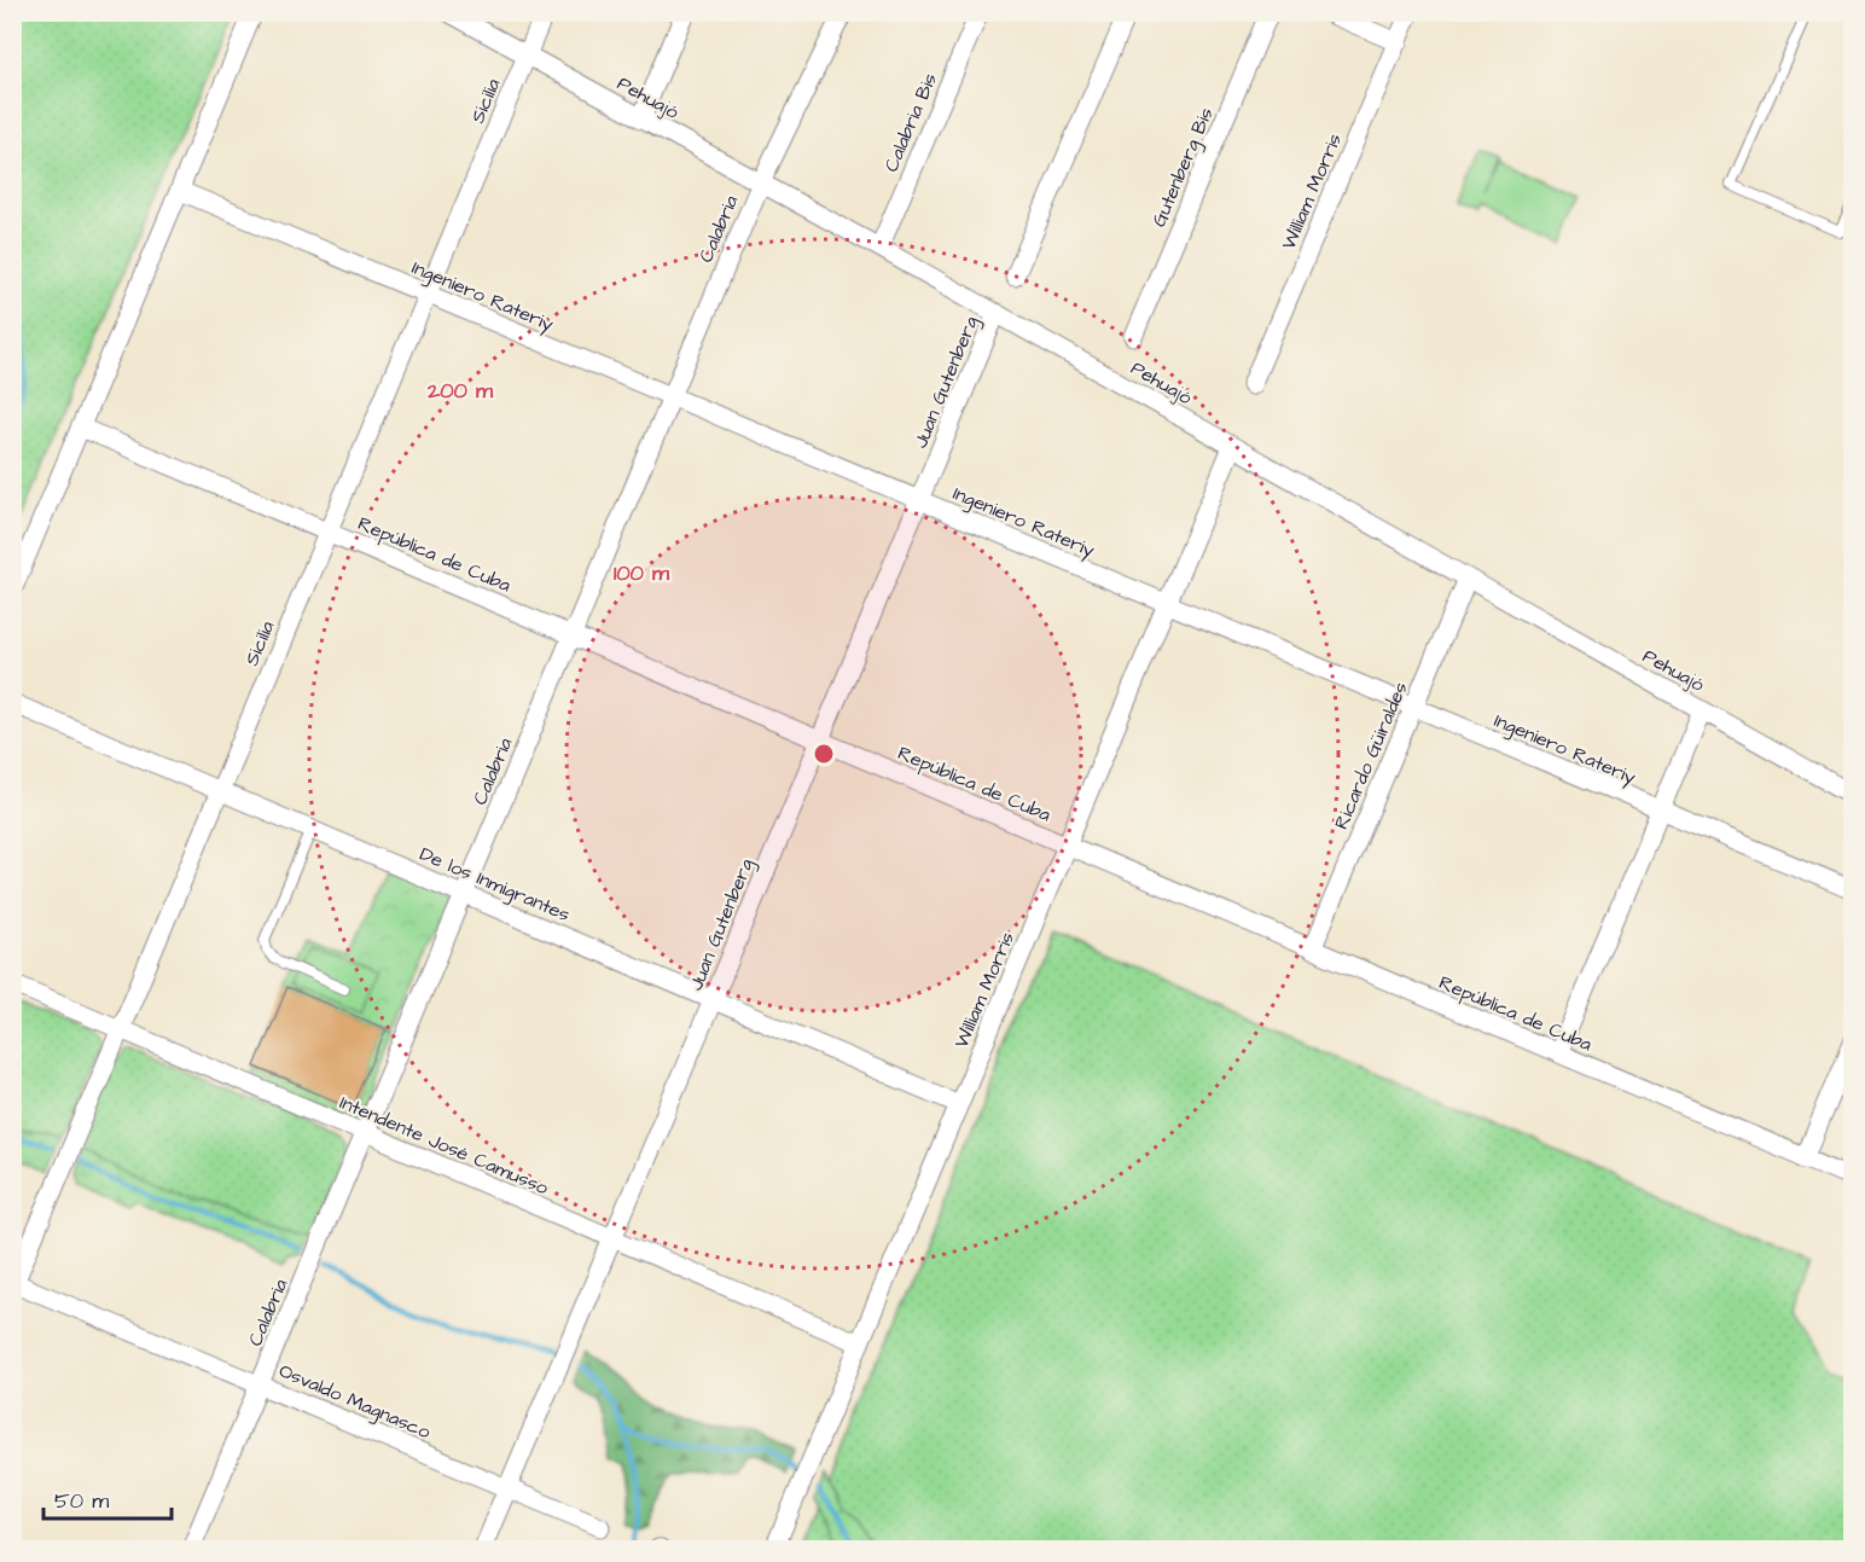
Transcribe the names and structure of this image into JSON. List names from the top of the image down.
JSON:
{
  "streets": {
    "street": [
      "Pehuajó",
      "Sicilia",
      "Calabria Bis",
      "Gutenberg Bis",
      "William Morris",
      "Calabria",
      "Ingeniero Rateriy",
      "Juan Gutenberg",
      "República de Cuba",
      "Ricardo Güiraldes",
      "De los Inmigrantes",
      "Intendente José Camusso",
      "Osvaldo Magnasco"
    ]
  },
  "crossings": [
    ["Pehuajó", "Sicilia"],
    ["Pehuajó", "Calabria Bis"],
    ["Pehuajó", "William Morris"],
    ["Pehuajó", "Calabria"],
    ["Pehuajó", "Juan Gutenberg"],
    ["Pehuajó", "Ricardo Güiraldes"],
    ["Sicilia", "Ingeniero Rateriy"],
    ["Sicilia", "República de Cuba"],
    ["Sicilia", "De los Inmigrantes"],
    ["Sicilia", "Intendente José Camusso"],
    ["Sicilia", "Osvaldo Magnasco"],
    ["William Morris", "Ingeniero Rateriy"],
    ["William Morris", "República de Cuba"],
    ["William Morris", "De los Inmigrantes"],
    ["William Morris", "Intendente José Camusso"],
    ["Calabria", "Ingeniero Rateriy"],
    ["Calabria", "República de Cuba"],
    ["Calabria", "De los Inmigrantes"],
    ["Calabria", "Intendente José Camusso"],
    ["Calabria", "Osvaldo Magnasco"],
    ["Ingeniero Rateriy", "Juan Gutenberg"],
    ["Ingeniero Rateriy", "Ricardo Güiraldes"],
    ["Juan Gutenberg", "República de Cuba"],
    ["Juan Gutenberg", "De los Inmigrantes"],
    ["Juan Gutenberg", "Intendente José Camusso"],
    ["Juan Gutenberg", "Osvaldo Magnasco"],
    ["República de Cuba", "Ricardo Güiraldes"]
  ],
  "scale_bar": "50 m",
  "rings": ["200 m", "100 m"]
}
